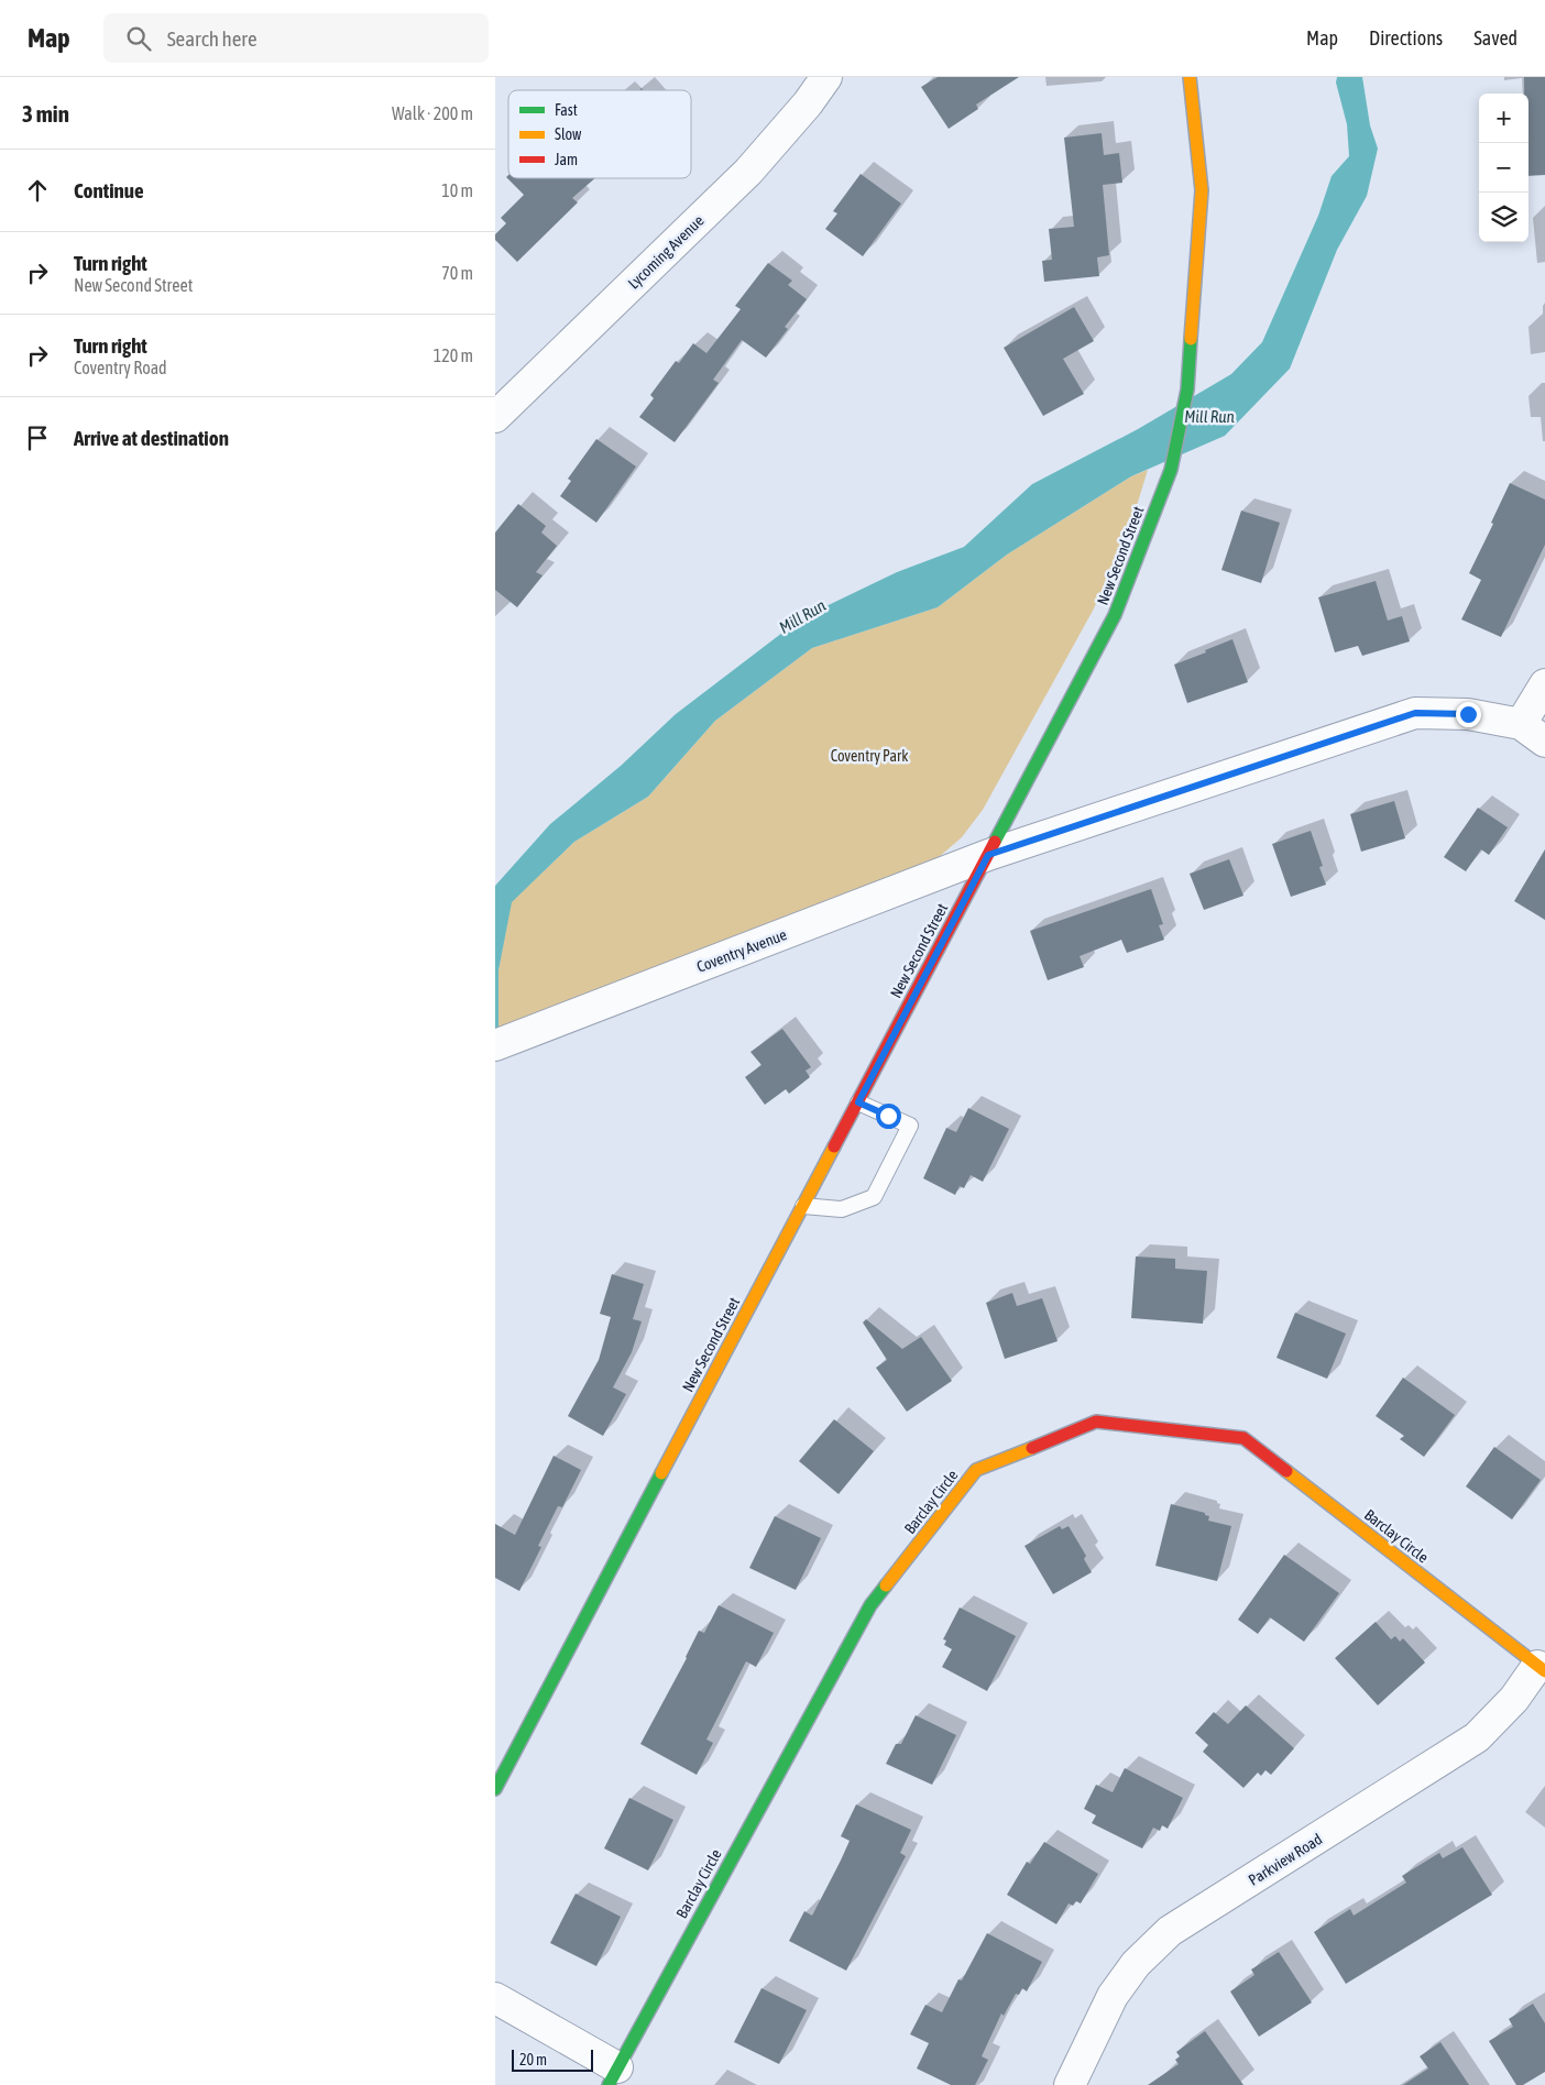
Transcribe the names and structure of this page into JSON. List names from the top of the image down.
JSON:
{
  "streets": {
    "street": [
      "Lycoming Avenue",
      "New Second Street",
      "Coventry Avenue",
      "Barclay Circle",
      "Parkview Road"
    ]
  },
  "crossings": [
    ["New Second Street", "Coventry Avenue"],
    ["Barclay Circle", "Parkview Road"]
  ],
  "water": ["Mill Run"],
  "parks": ["Coventry Park"],
  "legend": ["Fast", "Slow", "Jam"],
  "scale_bar": "20 m",
  "page": {
    "header": "Map",
    "search": "Search here",
    "nav": ["Map", "Directions", "Saved"],
    "heading": ["3 min", "Walk · 200 m"],
    "map_buttons": ["+", "−"],
    "list": [
      ["Continue", "10 m"],
      ["Turn right", "New Second Street", "70 m"],
      ["Turn right", "Coventry Road", "120 m"],
      "Arrive at destination"
    ],
    "scale": "20 m"
  }
}
